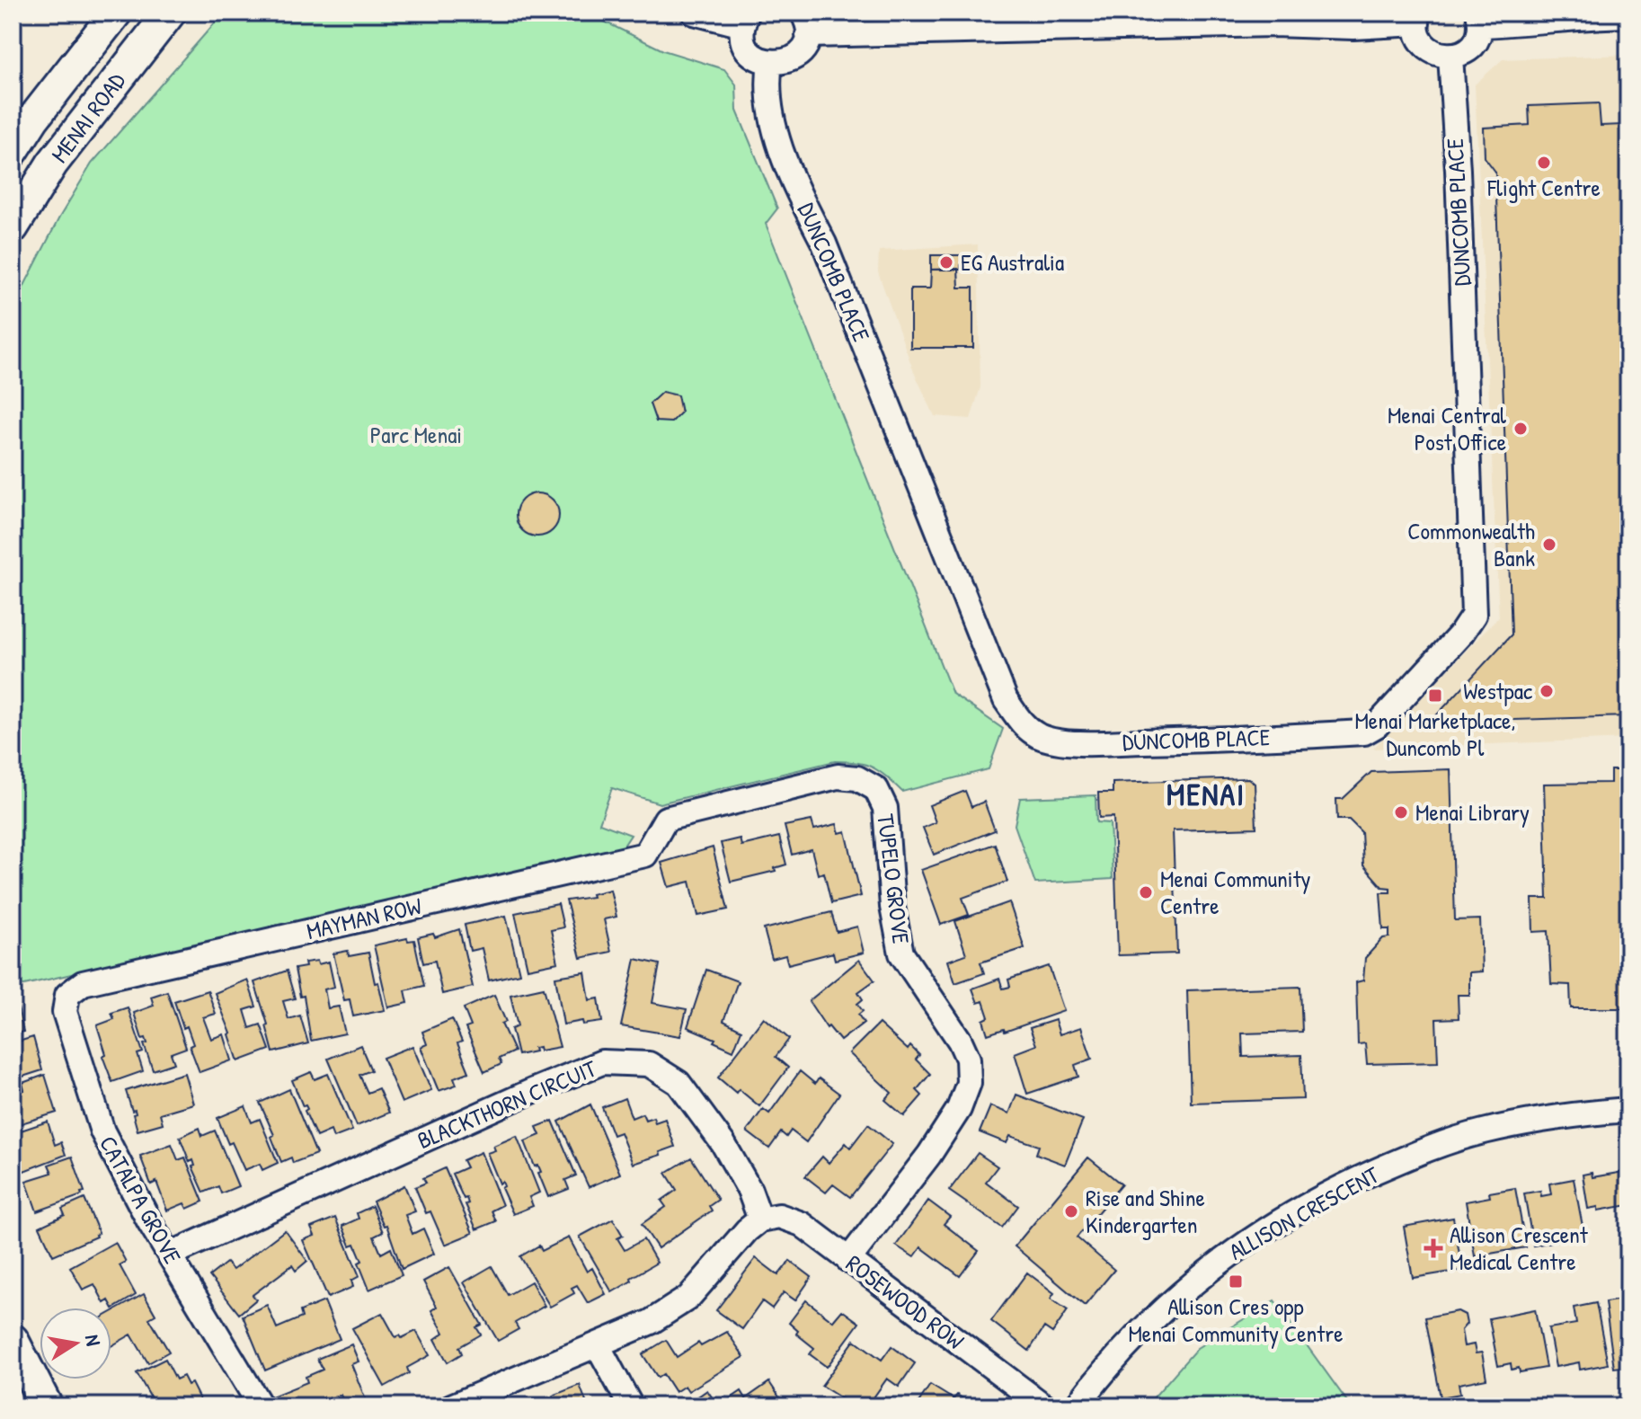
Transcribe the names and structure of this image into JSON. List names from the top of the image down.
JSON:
{
  "streets": {
    "main road": ["MENAI ROAD"],
    "street": [
      "DUNCOMB PLACE",
      "TUPELO GROVE",
      "MAYMAN ROW",
      "BLACKTHORN CIRCUIT",
      "CATALPA GROVE",
      "ALLISON CRESCENT",
      "ROSEWOOD ROW"
    ]
  },
  "crossings": [
    ["TUPELO GROVE", "MAYMAN ROW"],
    ["TUPELO GROVE", "ROSEWOOD ROW"],
    ["MAYMAN ROW", "CATALPA GROVE"],
    ["BLACKTHORN CIRCUIT", "CATALPA GROVE"],
    ["BLACKTHORN CIRCUIT", "ROSEWOOD ROW"]
  ],
  "districts": ["MENAI"],
  "parks": ["Parc Menai"],
  "places": {
    "other": [
      "Flight Centre",
      "EG Australia",
      "Menai Central Post Office",
      "Commonwealth Bank",
      "Westpac",
      "Menai Library",
      "Menai Community Centre",
      "Rise and Shine Kindergarten"
    ],
    "transit": ["Menai Marketplace, Duncomb Pl", "Allison Cres opp Menai Community Centre"],
    "health": ["Allison Crescent Medical Centre"]
  },
  "north": "right"
}
